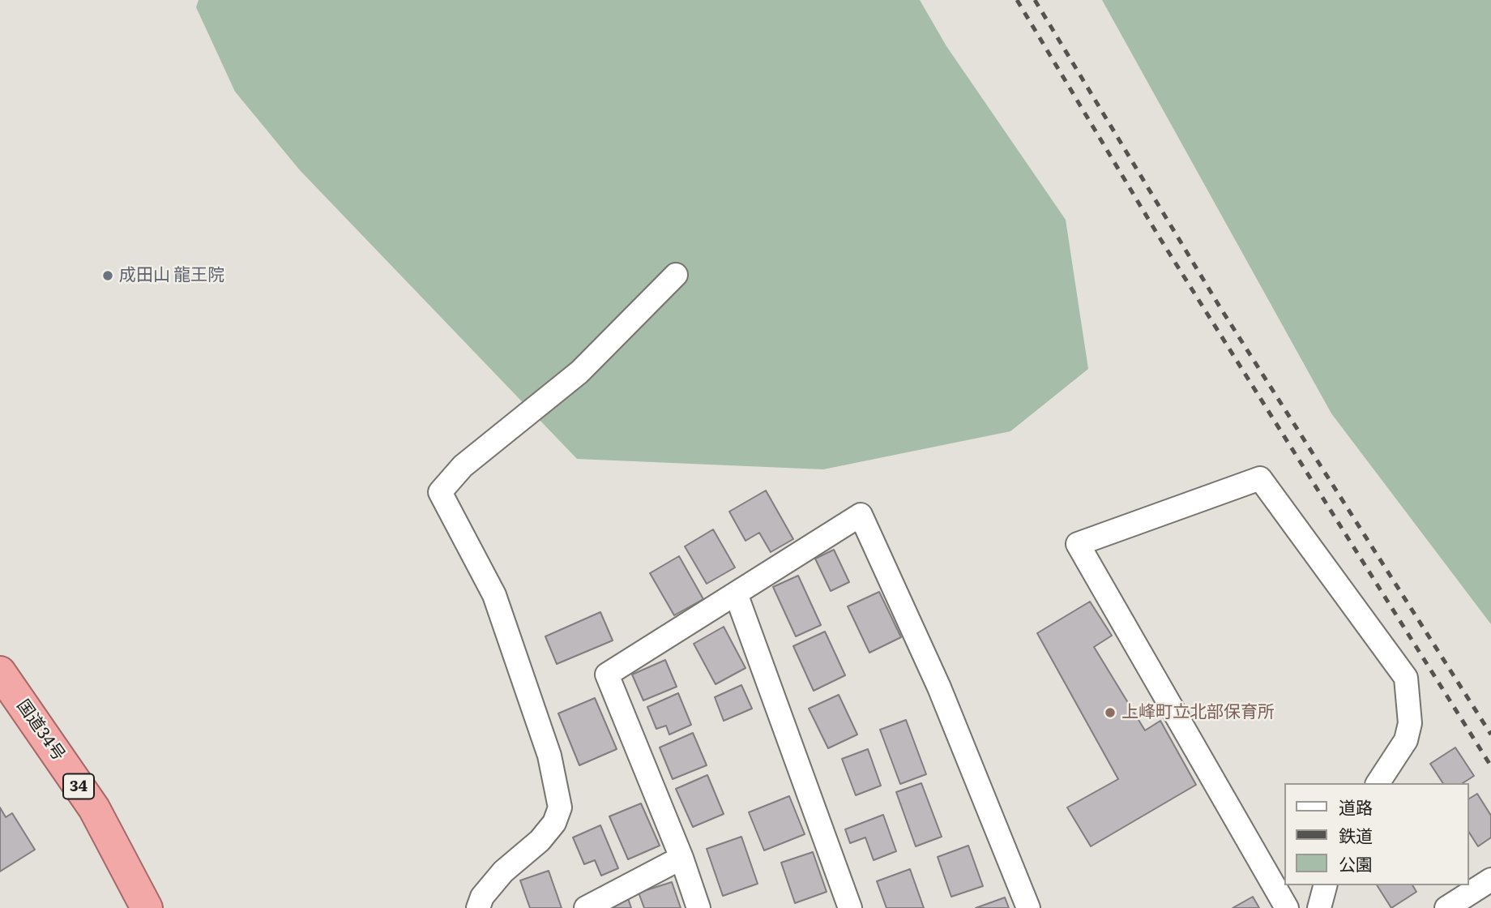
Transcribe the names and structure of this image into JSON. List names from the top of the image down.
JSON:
{
  "streets": {
    "highway": ["国道34号", "34"]
  },
  "places": ["成田山 龍王院", "上峰町立北部保育所"],
  "legend": ["道路", "鉄道", "公園"]
}
